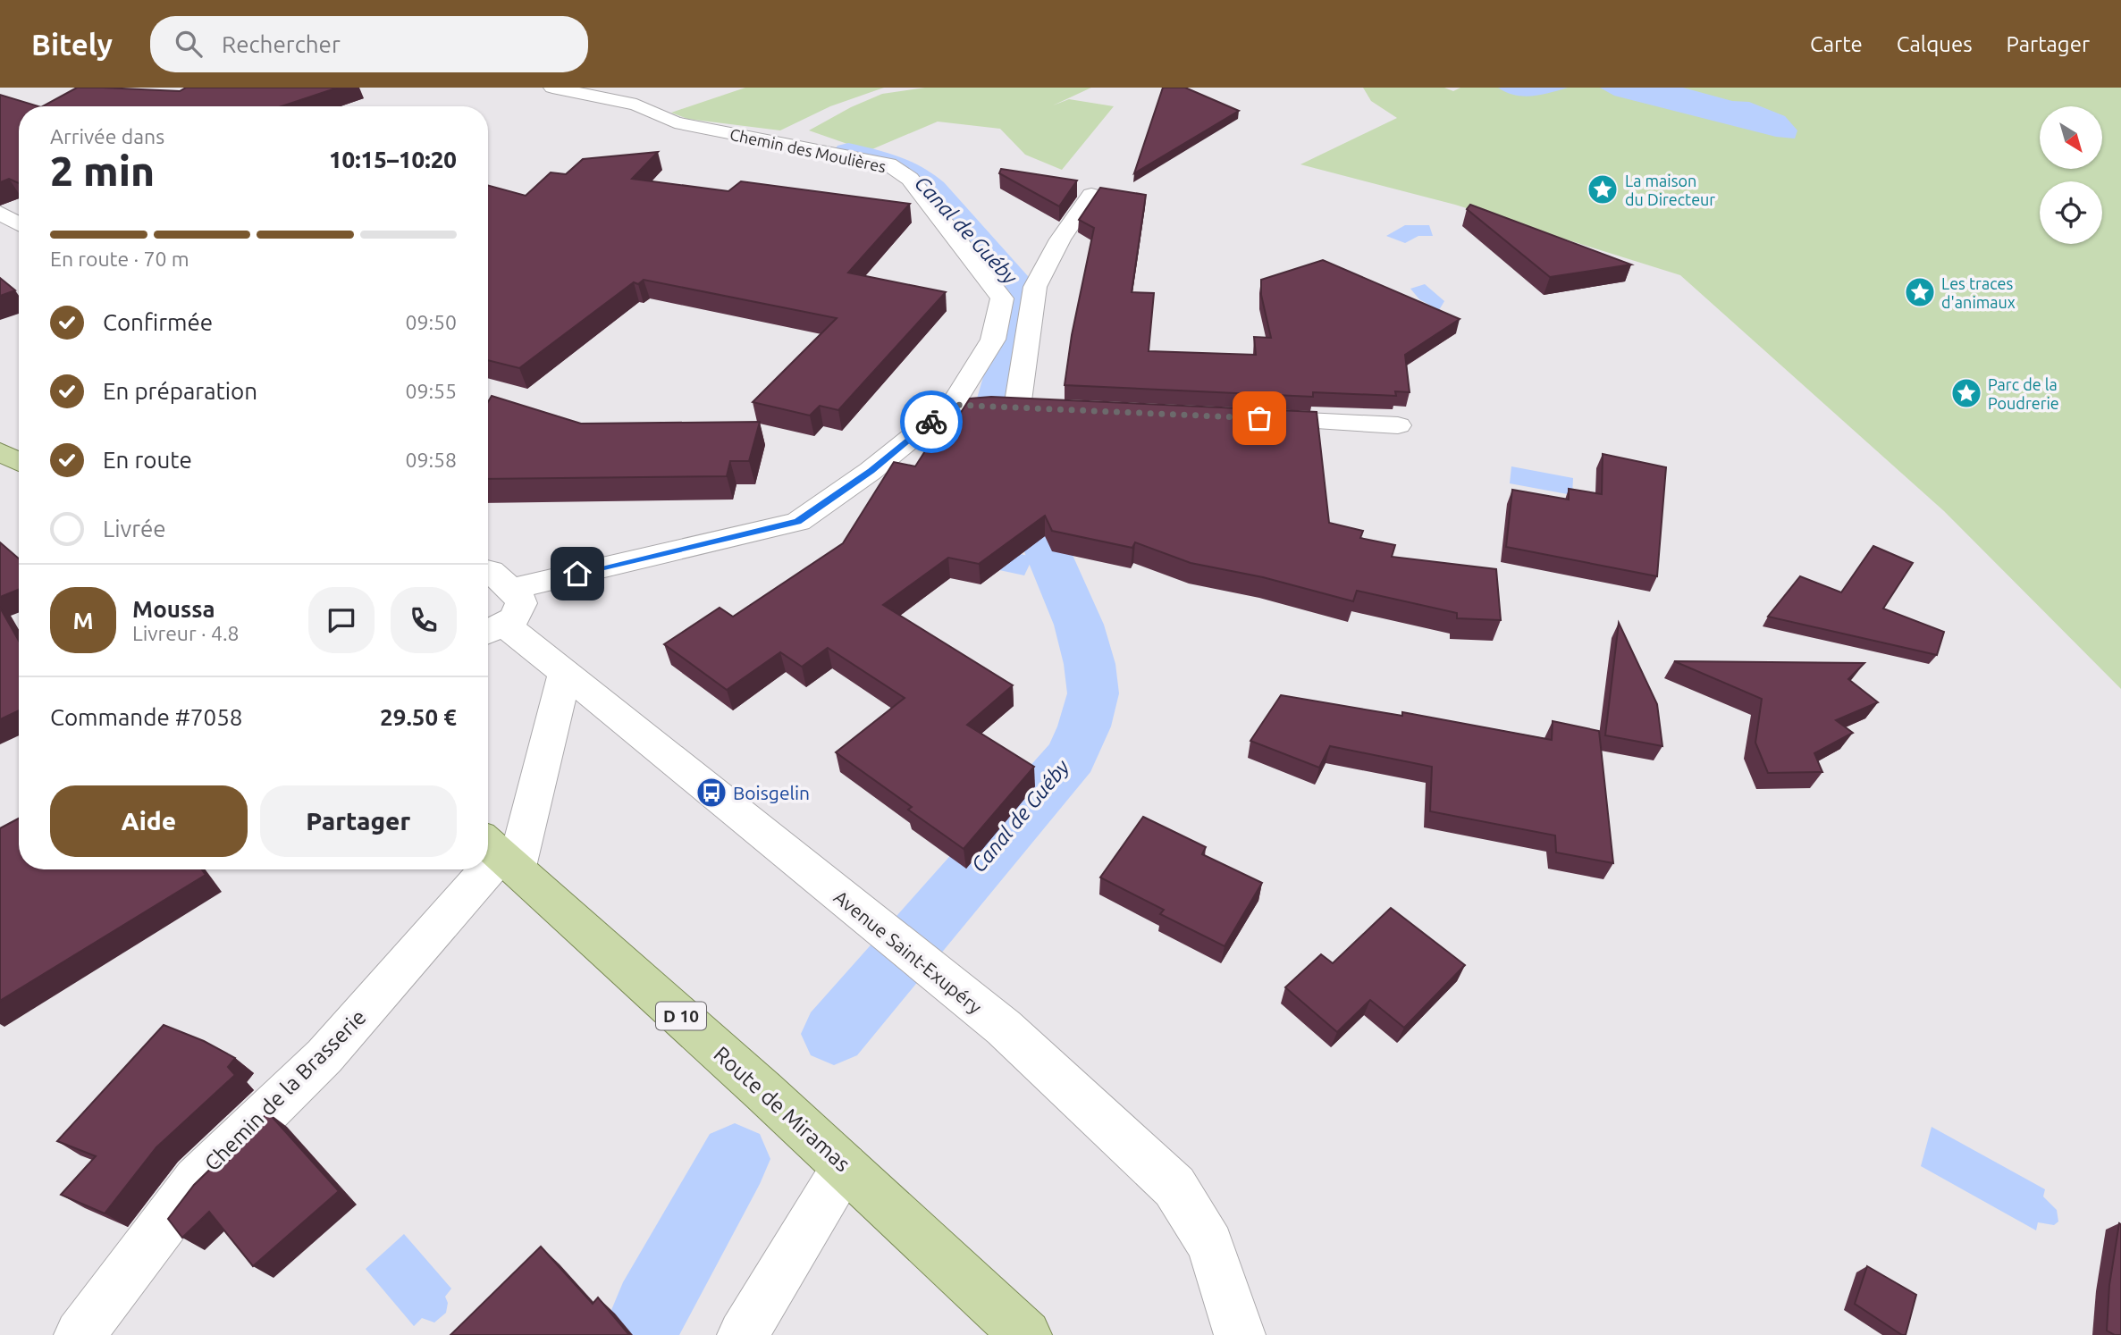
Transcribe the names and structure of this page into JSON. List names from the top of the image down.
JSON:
{
  "streets": {
    "main road": ["D 10", "Route de Miramas"],
    "street": ["Chemin des Moulières", "Avenue Saint-Exupéry", "Chemin de la Brasserie"]
  },
  "crossings": [
    ["Chemin de la Brasserie", "Route de Miramas"]
  ],
  "water": ["Canal de Guéby"],
  "places": {
    "place": ["La maison du Directeur", "Les traces d'animaux", "Parc de la Poudrerie"],
    "bus stop": ["Boisgelin"]
  },
  "north": "bottom right",
  "page": {
    "header": "Bitely",
    "search": "Rechercher",
    "nav": ["Carte", "Calques", "Partager"],
    "heading": ["2 min", "Arrivée dans", "10:15–10:20"],
    "panel": [
      "Moussa",
      "Livreur · 4.8",
      "Commande #7058",
      "29.50 €"
    ],
    "bar": "En route · 70 m",
    "list": [
      ["Confirmée", "09:50"],
      ["En préparation", "09:55"],
      ["En route", "09:58"],
      "Livrée"
    ],
    "round": "M",
    "buttons": ["Aide", "Partager"]
  }
}
